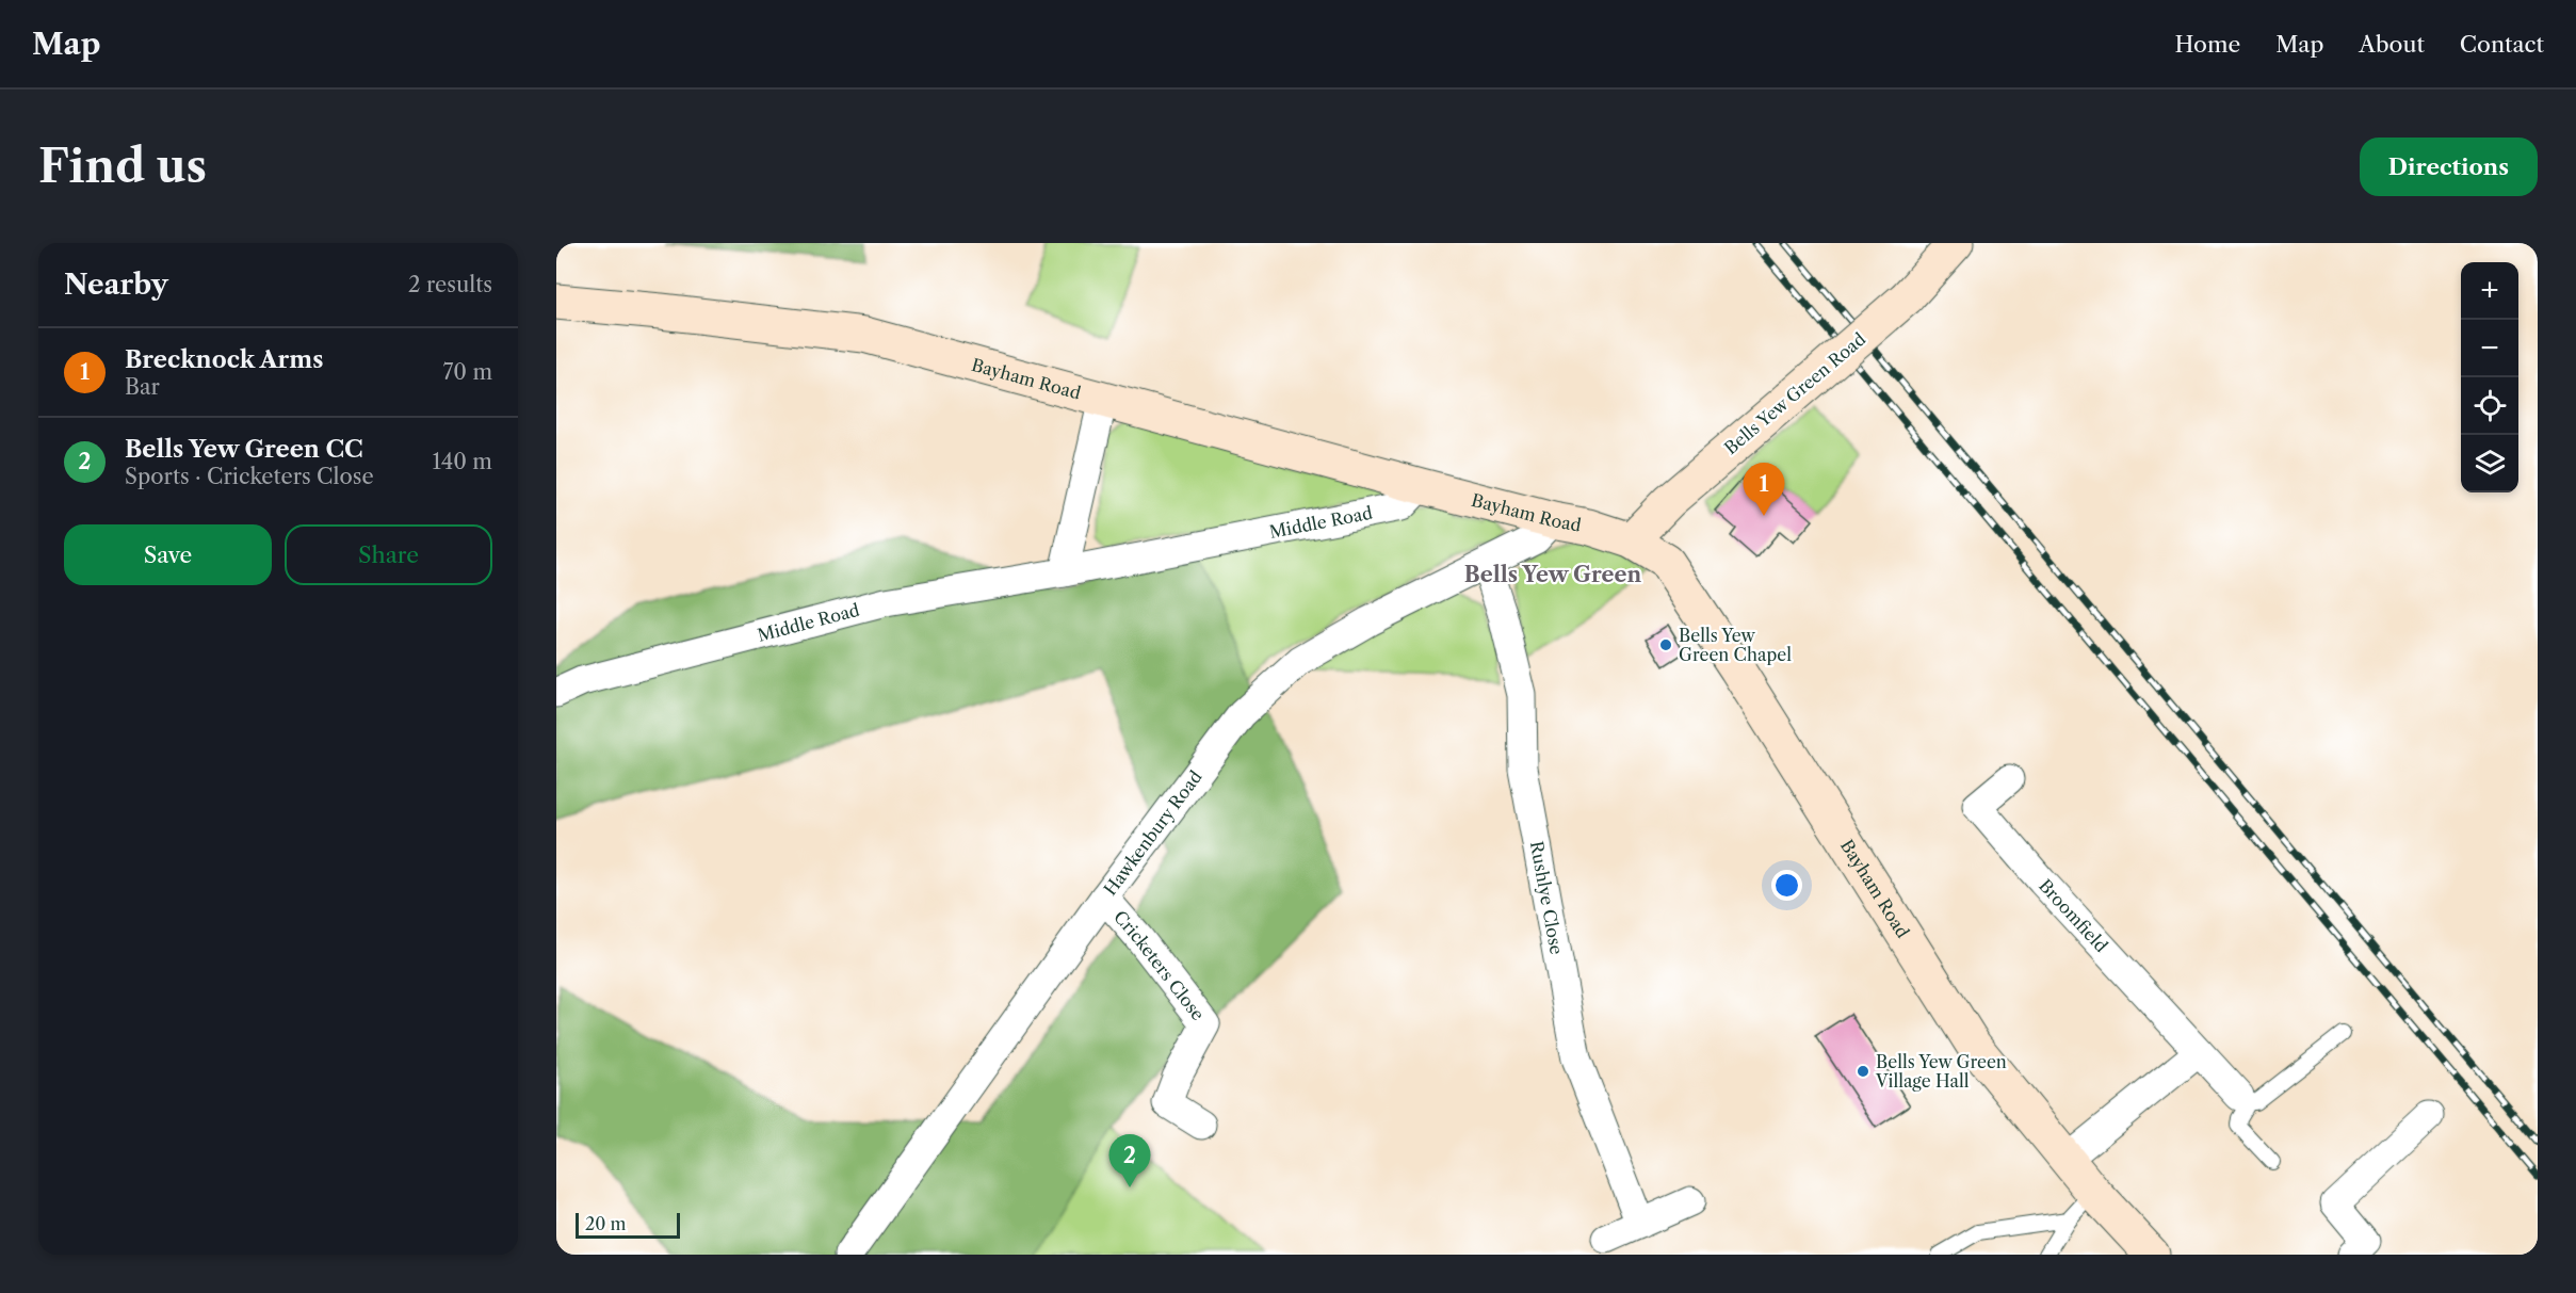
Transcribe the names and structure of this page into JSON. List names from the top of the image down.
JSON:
{
  "streets": {
    "main road": ["Bayham Road", "Bells Yew Green Road"],
    "street": [
      "Middle Road",
      "Hawkenbury Road",
      "Rushlye Close",
      "Broomfield",
      "Cricketers Close"
    ]
  },
  "crossings": [
    ["Bayham Road", "Bells Yew Green Road"],
    ["Bayham Road", "Middle Road"],
    ["Bayham Road", "Hawkenbury Road"],
    ["Hawkenbury Road", "Rushlye Close"],
    ["Hawkenbury Road", "Cricketers Close"]
  ],
  "districts": ["Bells Yew Green"],
  "places": ["Bells Yew Green Chapel", "Bells Yew Green Village Hall"],
  "scale_bar": "20 m",
  "page": {
    "header": "Map",
    "nav": [
      "Home",
      "Map",
      "About",
      "Contact"
    ],
    "buttons": [
      "Directions",
      ["Save", "Share"]
    ],
    "title": "Find us",
    "heading": ["Nearby", "2 results"],
    "map_buttons": ["+", "−"],
    "list": [
      {
        "mark": "1",
        "name": "Brecknock Arms",
        "note": "Bar",
        "value": "70 m"
      },
      {
        "mark": "2",
        "name": "Bells Yew Green CC",
        "note": "Sports · Cricketers Close",
        "value": "140 m"
      }
    ],
    "pins": ["1", "2"],
    "scale": "20 m"
  }
}
